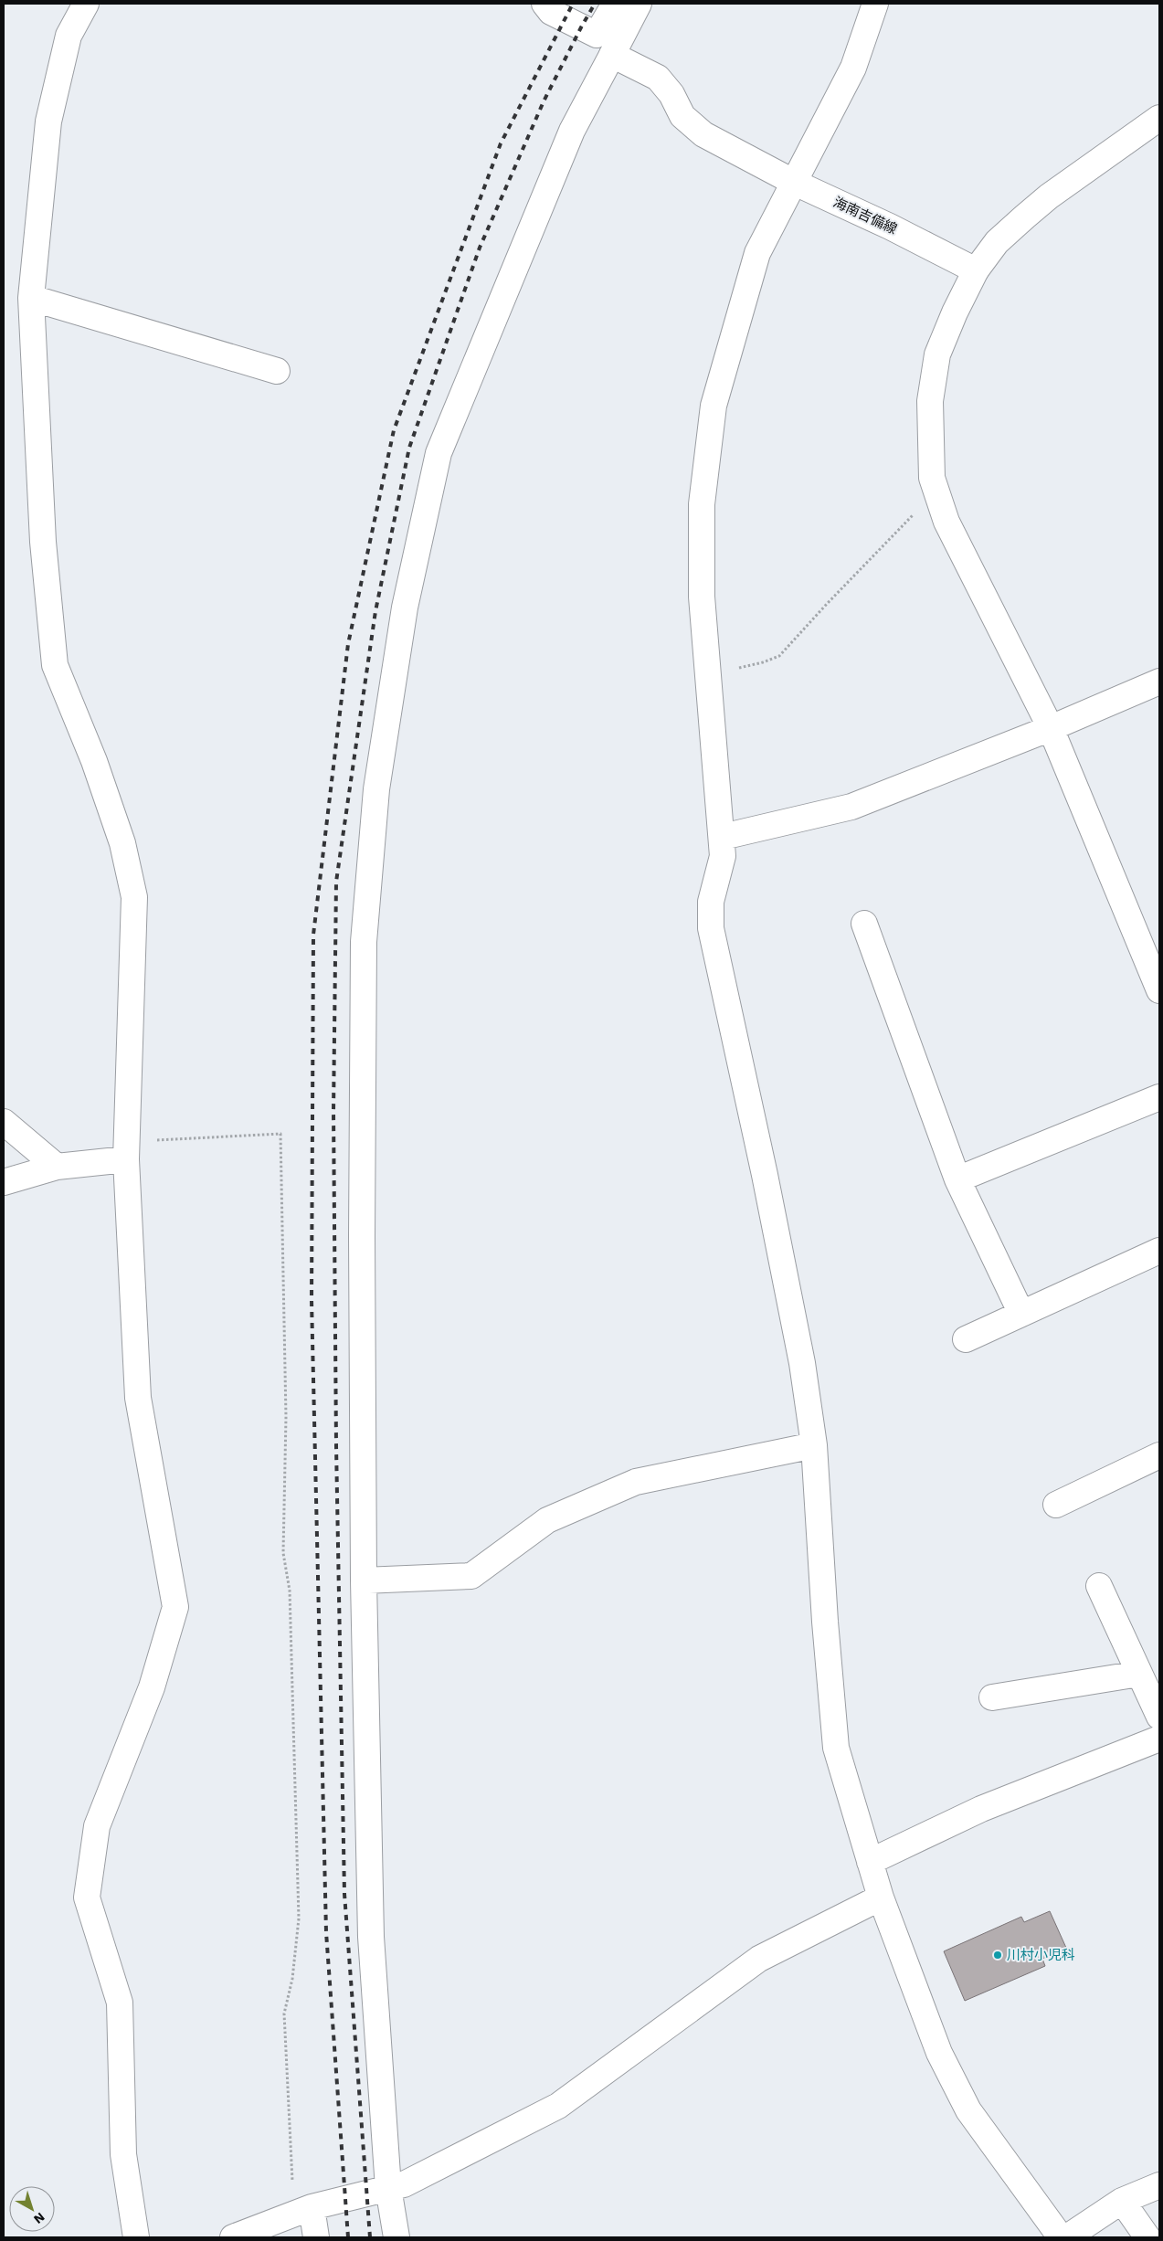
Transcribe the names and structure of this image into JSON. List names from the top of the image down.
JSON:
{
  "streets": {
    "street": ["海南吉備線"]
  },
  "places": ["川村小児科"],
  "north": "bottom right"
}
